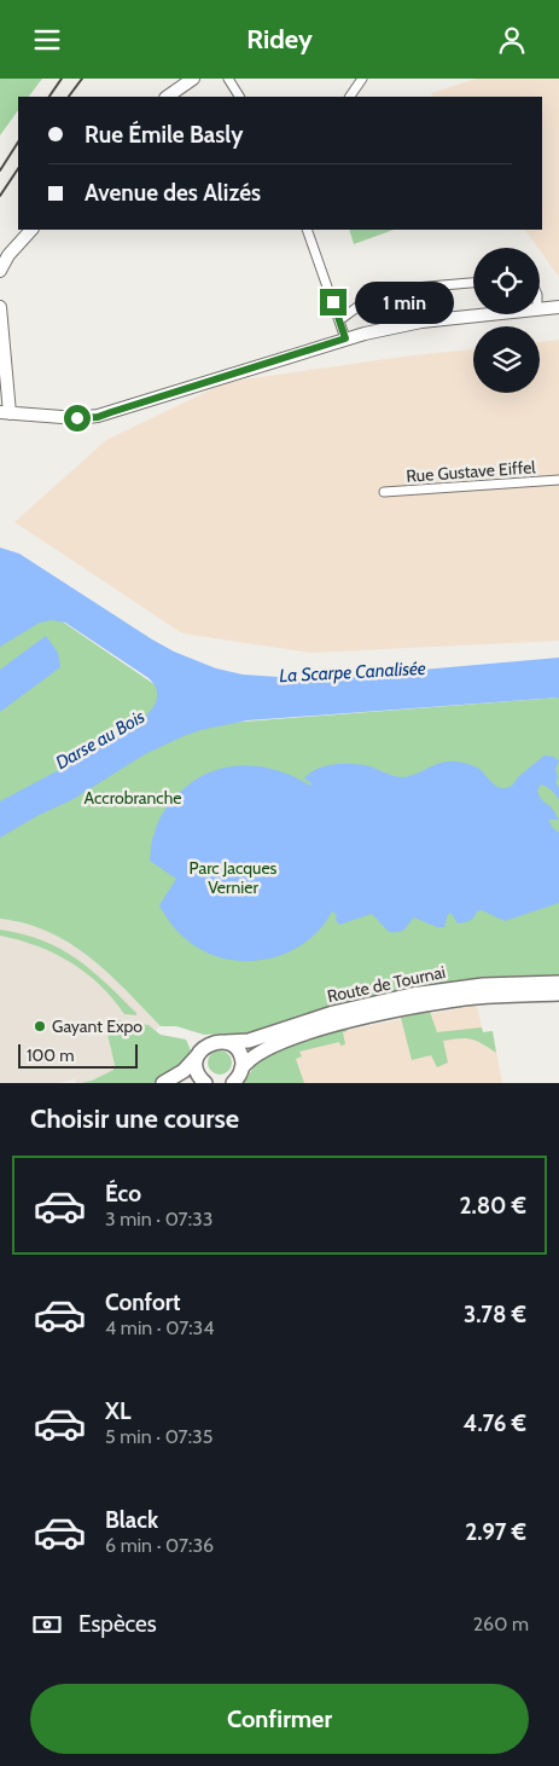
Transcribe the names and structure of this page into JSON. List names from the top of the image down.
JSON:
{
  "streets": {
    "main road": ["Route de Tournai"],
    "street": ["Rue Gustave Eiffel"]
  },
  "water": ["La Scarpe Canalisée", "Darse au Bois"],
  "parks": ["Accrobranche", "Parc Jacques Vernier"],
  "places": ["Gayant Expo"],
  "scale_bar": "100 m",
  "page": {
    "header": "Ridey",
    "banner": ["Rue Émile Basly", "Avenue des Alizés"],
    "bubble": "1 min",
    "scale": "100 m",
    "heading": "Choisir une course",
    "list": [
      {
        "name": "Éco",
        "note": "3 min · 07:33",
        "value": "2.80 €"
      },
      {
        "name": "Confort",
        "note": "4 min · 07:34",
        "value": "3.78 €"
      },
      {
        "name": "XL",
        "note": "5 min · 07:35",
        "value": "4.76 €"
      },
      {
        "name": "Black",
        "note": "6 min · 07:36",
        "value": "2.97 €"
      }
    ],
    "pay": ["Espèces", "260 m"],
    "buttons": "Confirmer"
  }
}
